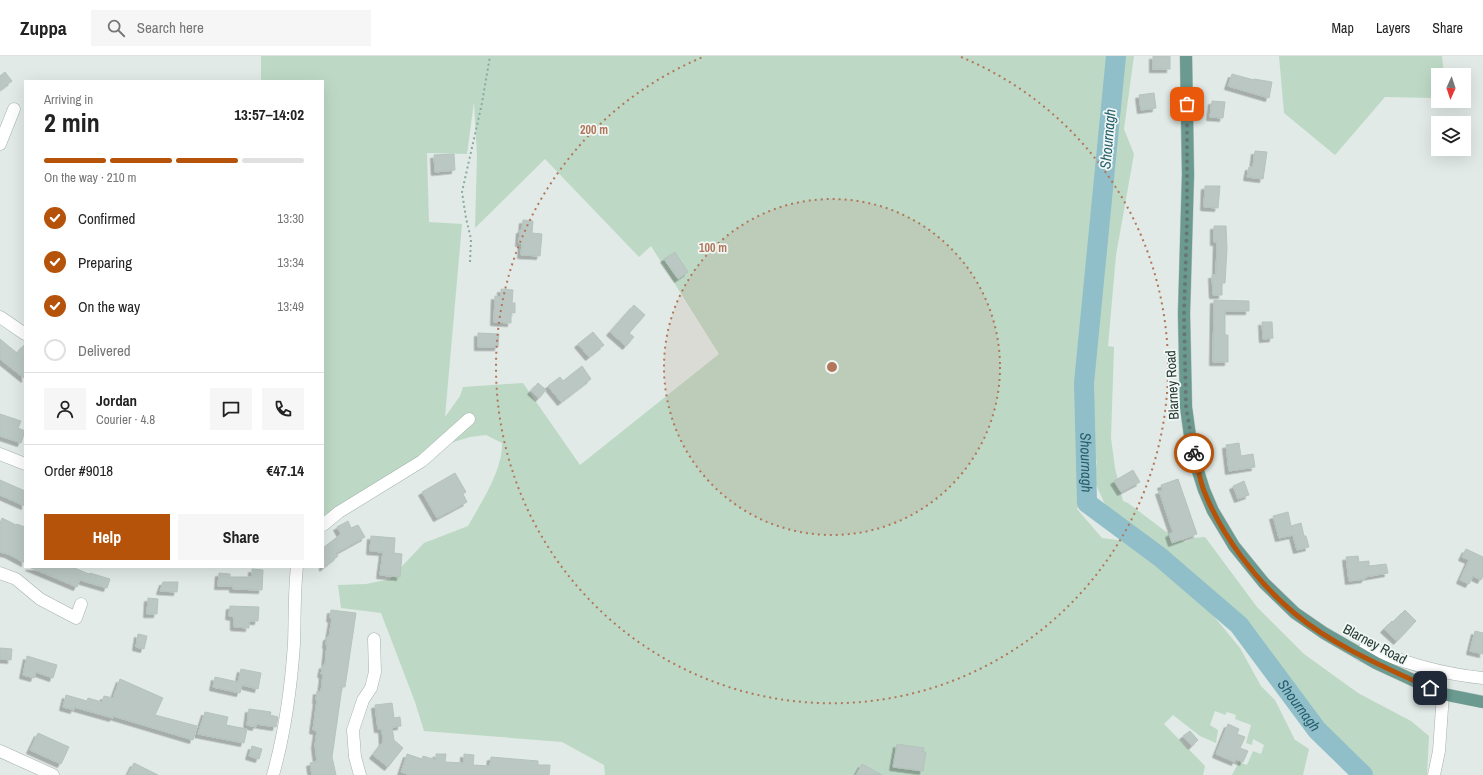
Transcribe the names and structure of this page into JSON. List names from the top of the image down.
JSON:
{
  "streets": {
    "main road": ["Blarney Road"]
  },
  "water": ["Shournagh"],
  "north": "bottom",
  "page": {
    "header": "Zuppa",
    "search": "Search here",
    "nav": ["Map", "Layers", "Share"],
    "heading": ["2 min", "Arriving in", "13:57–14:02"],
    "panel": [
      "Jordan",
      "Courier · 4.8",
      "Order #9018",
      "€47.14"
    ],
    "bar": "On the way · 210 m",
    "list": [
      ["Confirmed", "13:30"],
      ["Preparing", "13:34"],
      ["On the way", "13:49"],
      "Delivered"
    ],
    "buttons": ["Help", "Share"]
  },
  "rings": ["200 m", "100 m"]
}
